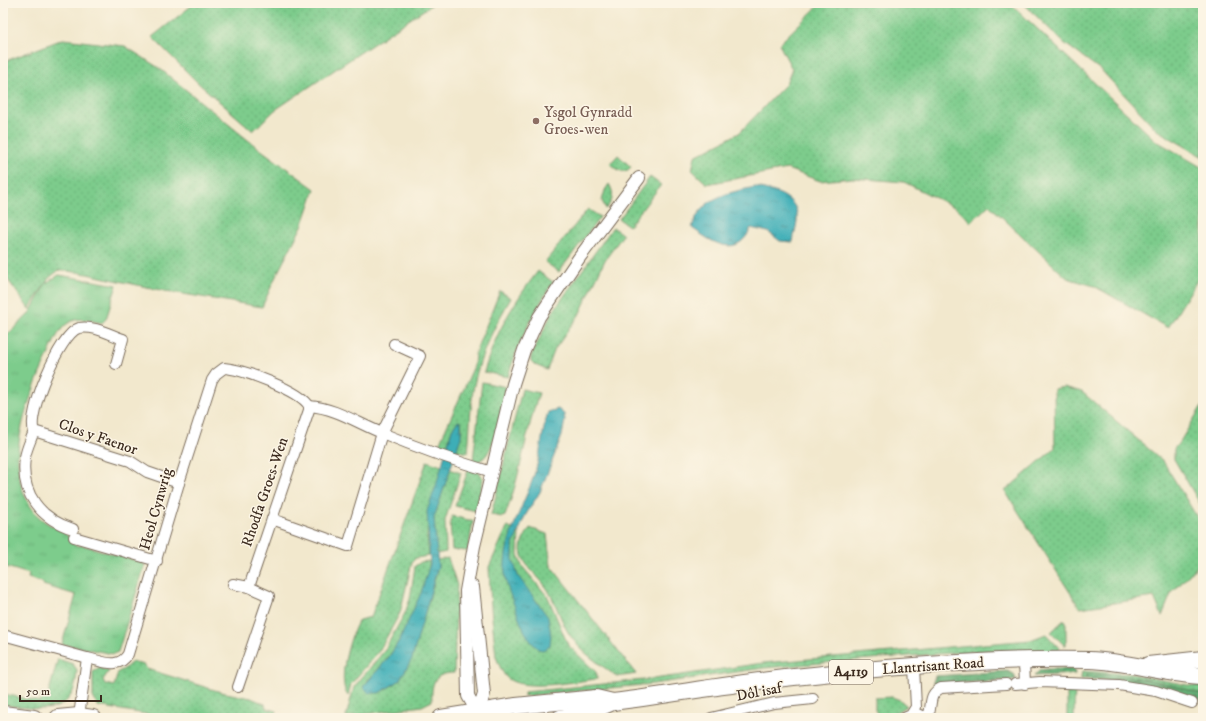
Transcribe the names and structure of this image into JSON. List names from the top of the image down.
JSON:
{
  "streets": {
    "main road": ["Llantrisant Road", "A4119"],
    "street": [
      "Clos y Faenor",
      "Rhodfa Groes-Wen",
      "Heol Cynwrig",
      "Dôl isaf"
    ]
  },
  "crossings": [
    ["Clos y Faenor", "Heol Cynwrig"],
    ["Rhodfa Groes-Wen", "Heol Cynwrig"]
  ],
  "places": ["Ysgol Gynradd Groes-wen"],
  "scale_bar": "50 m"
}
